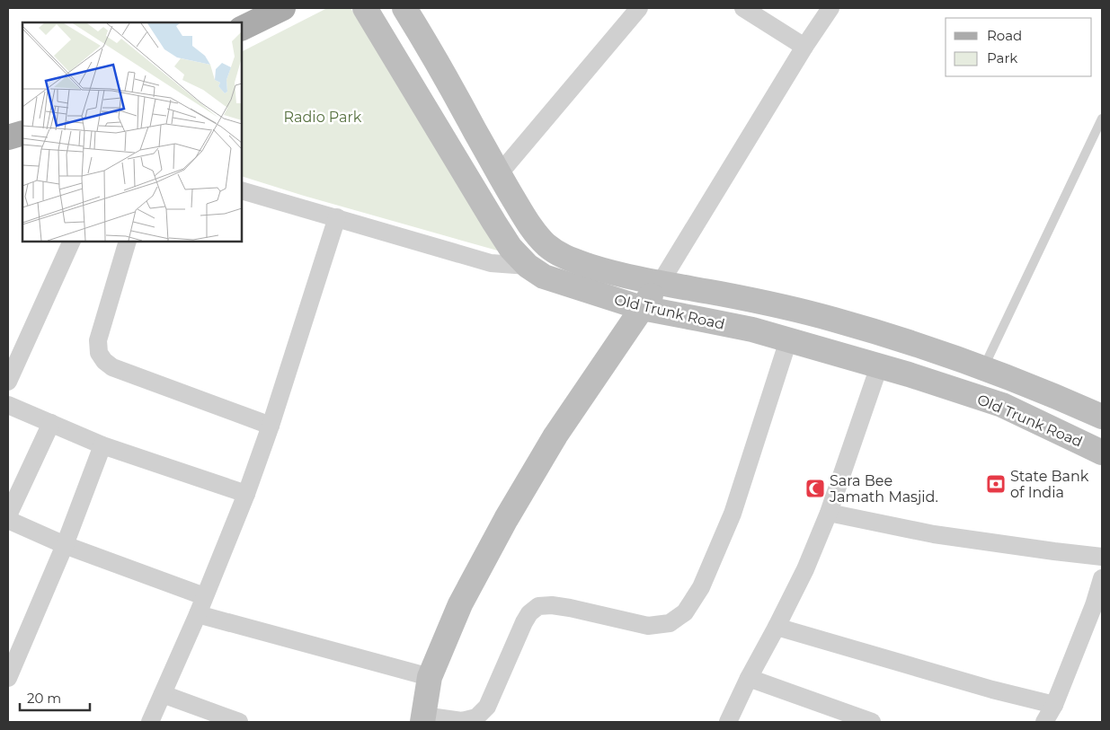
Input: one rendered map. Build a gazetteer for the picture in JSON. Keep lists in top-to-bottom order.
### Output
{
  "streets": {
    "street": ["Old Trunk Road"]
  },
  "parks": ["Radio Park"],
  "places": {
    "bank": ["State Bank of India"],
    "mosque": ["Sara Bee Jamath Masjid."]
  },
  "legend": ["Road", "Park"],
  "scale_bar": "20 m"
}
